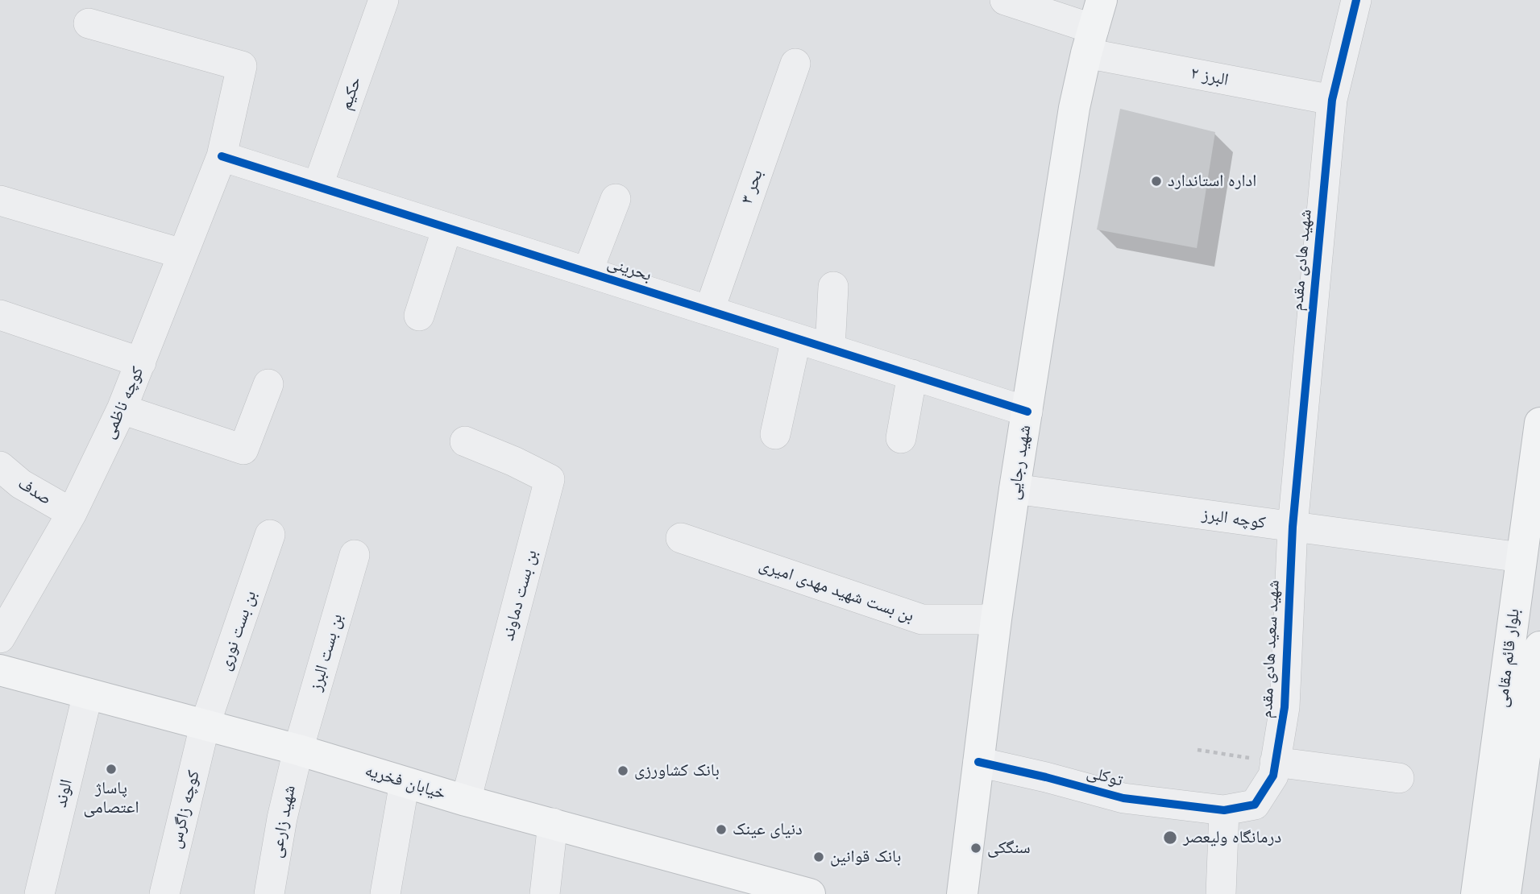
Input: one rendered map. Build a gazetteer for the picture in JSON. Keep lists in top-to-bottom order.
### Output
{
  "streets": {
    "main road": ["شهید رجایی", "بلوار قائم مقامی", "خیابان فخریه"],
    "street": [
      "البرز ۲",
      "حکیم",
      "بحر ۳",
      "شهید هادی مقدم",
      "بحرینی",
      "کوچه ناظمی",
      "صدف",
      "کوچه البرز",
      "بن بست شهید مهدی امیری",
      "بن بست دماوند",
      "بن بست نوری",
      "شهید سعید هادی مقدم",
      "بن بست البرز",
      "توکلی",
      "الوند",
      "کوچه زاگرس",
      "شهید زارعی"
    ]
  },
  "crossings": [
    ["البرز ۲", "شهید هادی مقدم"],
    ["البرز ۲", "شهید رجایی"],
    ["حکیم", "بحرینی"],
    ["بحر ۳", "بحرینی"],
    ["شهید هادی مقدم", "کوچه البرز"],
    ["شهید هادی مقدم", "شهید سعید هادی مقدم"],
    ["بحرینی", "کوچه ناظمی"],
    ["بحرینی", "شهید رجایی"],
    ["کوچه ناظمی", "صدف"],
    ["شهید رجایی", "کوچه البرز"],
    ["شهید رجایی", "بن بست شهید مهدی امیری"],
    ["شهید رجایی", "توکلی"],
    ["کوچه البرز", "شهید سعید هادی مقدم"],
    ["کوچه البرز", "بلوار قائم مقامی"],
    ["بن بست دماوند", "خیابان فخریه"],
    ["بن بست نوری", "خیابان فخریه"],
    ["بن بست نوری", "کوچه زاگرس"],
    ["شهید سعید هادی مقدم", "توکلی"],
    ["بن بست البرز", "خیابان فخریه"],
    ["بن بست البرز", "شهید زارعی"],
    ["خیابان فخریه", "الوند"],
    ["خیابان فخریه", "کوچه زاگرس"],
    ["خیابان فخریه", "شهید زارعی"]
  ],
  "places": [
    "اداره استاندارد",
    "پاساژ اعتصامی",
    "بانک کشاورزی",
    "دنیای عینک",
    "درمانگاه ولیعصر",
    "سنگکی",
    "بانک قوانین"
  ]
}
